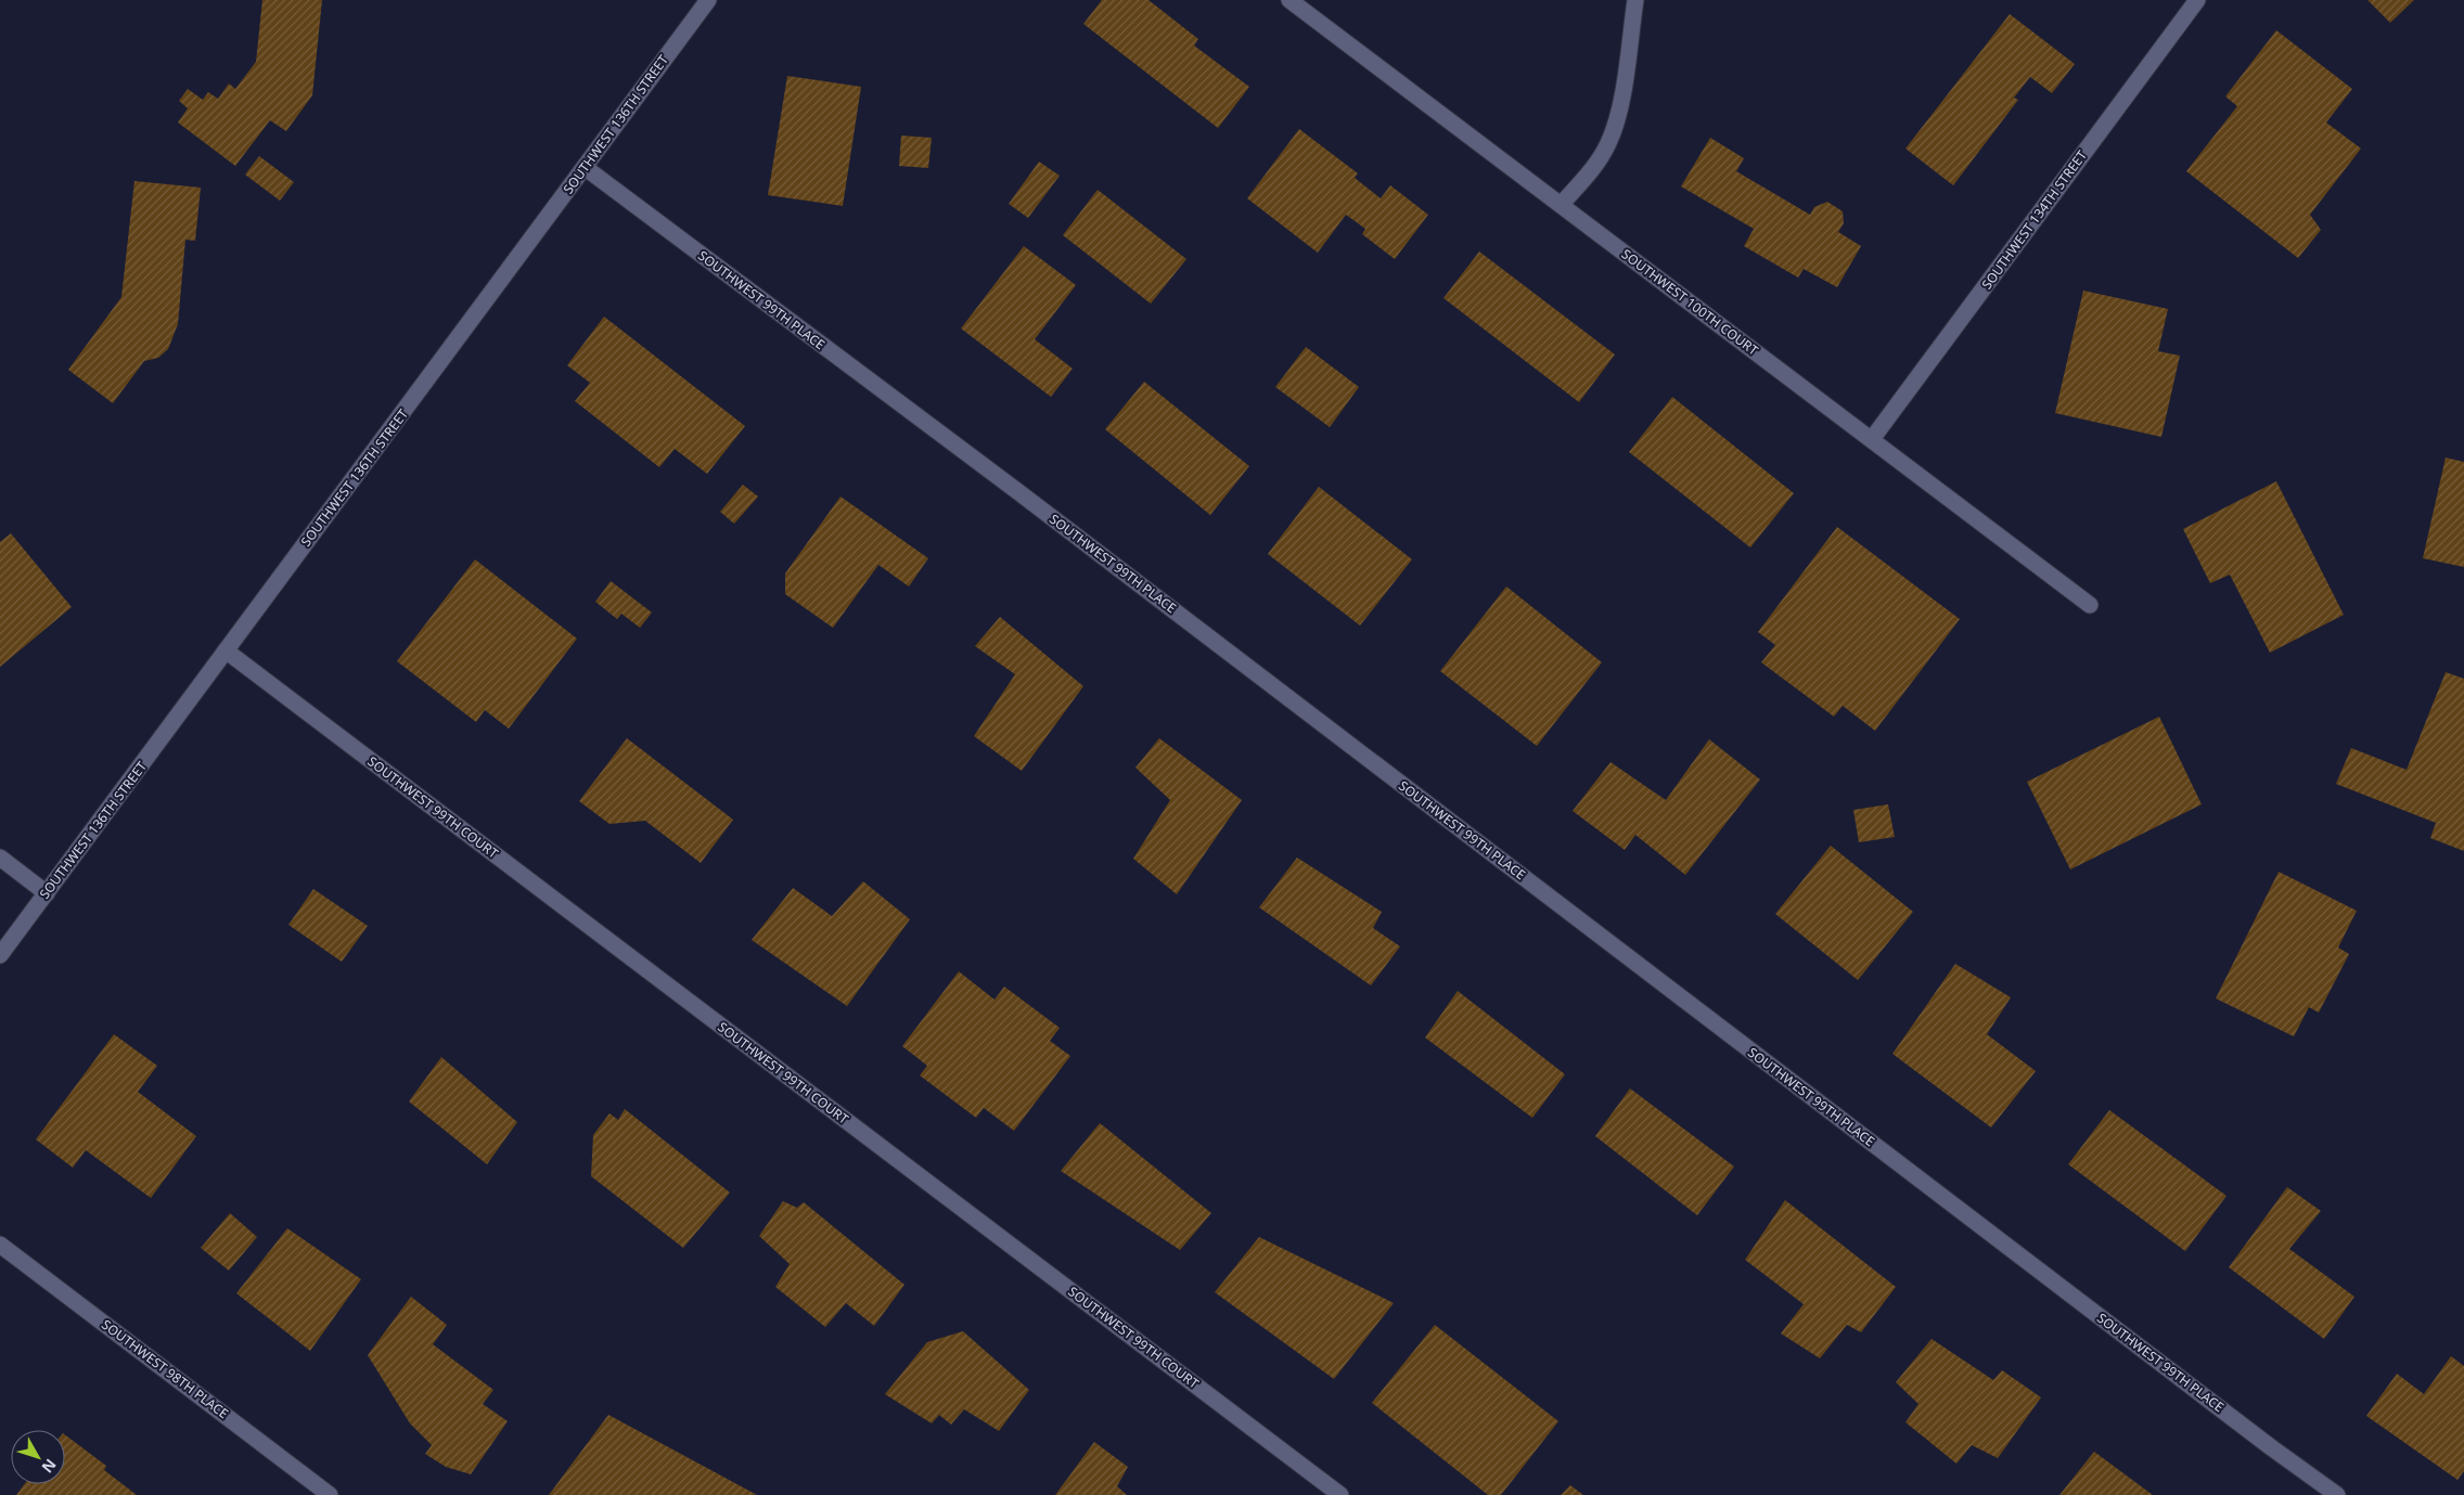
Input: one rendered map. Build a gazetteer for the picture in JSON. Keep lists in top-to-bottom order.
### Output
{
  "streets": {
    "street": [
      "SOUTHWEST 136TH STREET",
      "SOUTHWEST 134TH STREET",
      "SOUTHWEST 99TH PLACE",
      "SOUTHWEST 100TH COURT",
      "SOUTHWEST 99TH COURT",
      "SOUTHWEST 98TH PLACE"
    ]
  },
  "crossings": [
    ["SOUTHWEST 136TH STREET", "SOUTHWEST 99TH PLACE"],
    ["SOUTHWEST 136TH STREET", "SOUTHWEST 99TH COURT"],
    ["SOUTHWEST 134TH STREET", "SOUTHWEST 100TH COURT"]
  ],
  "north": "bottom right"
}
